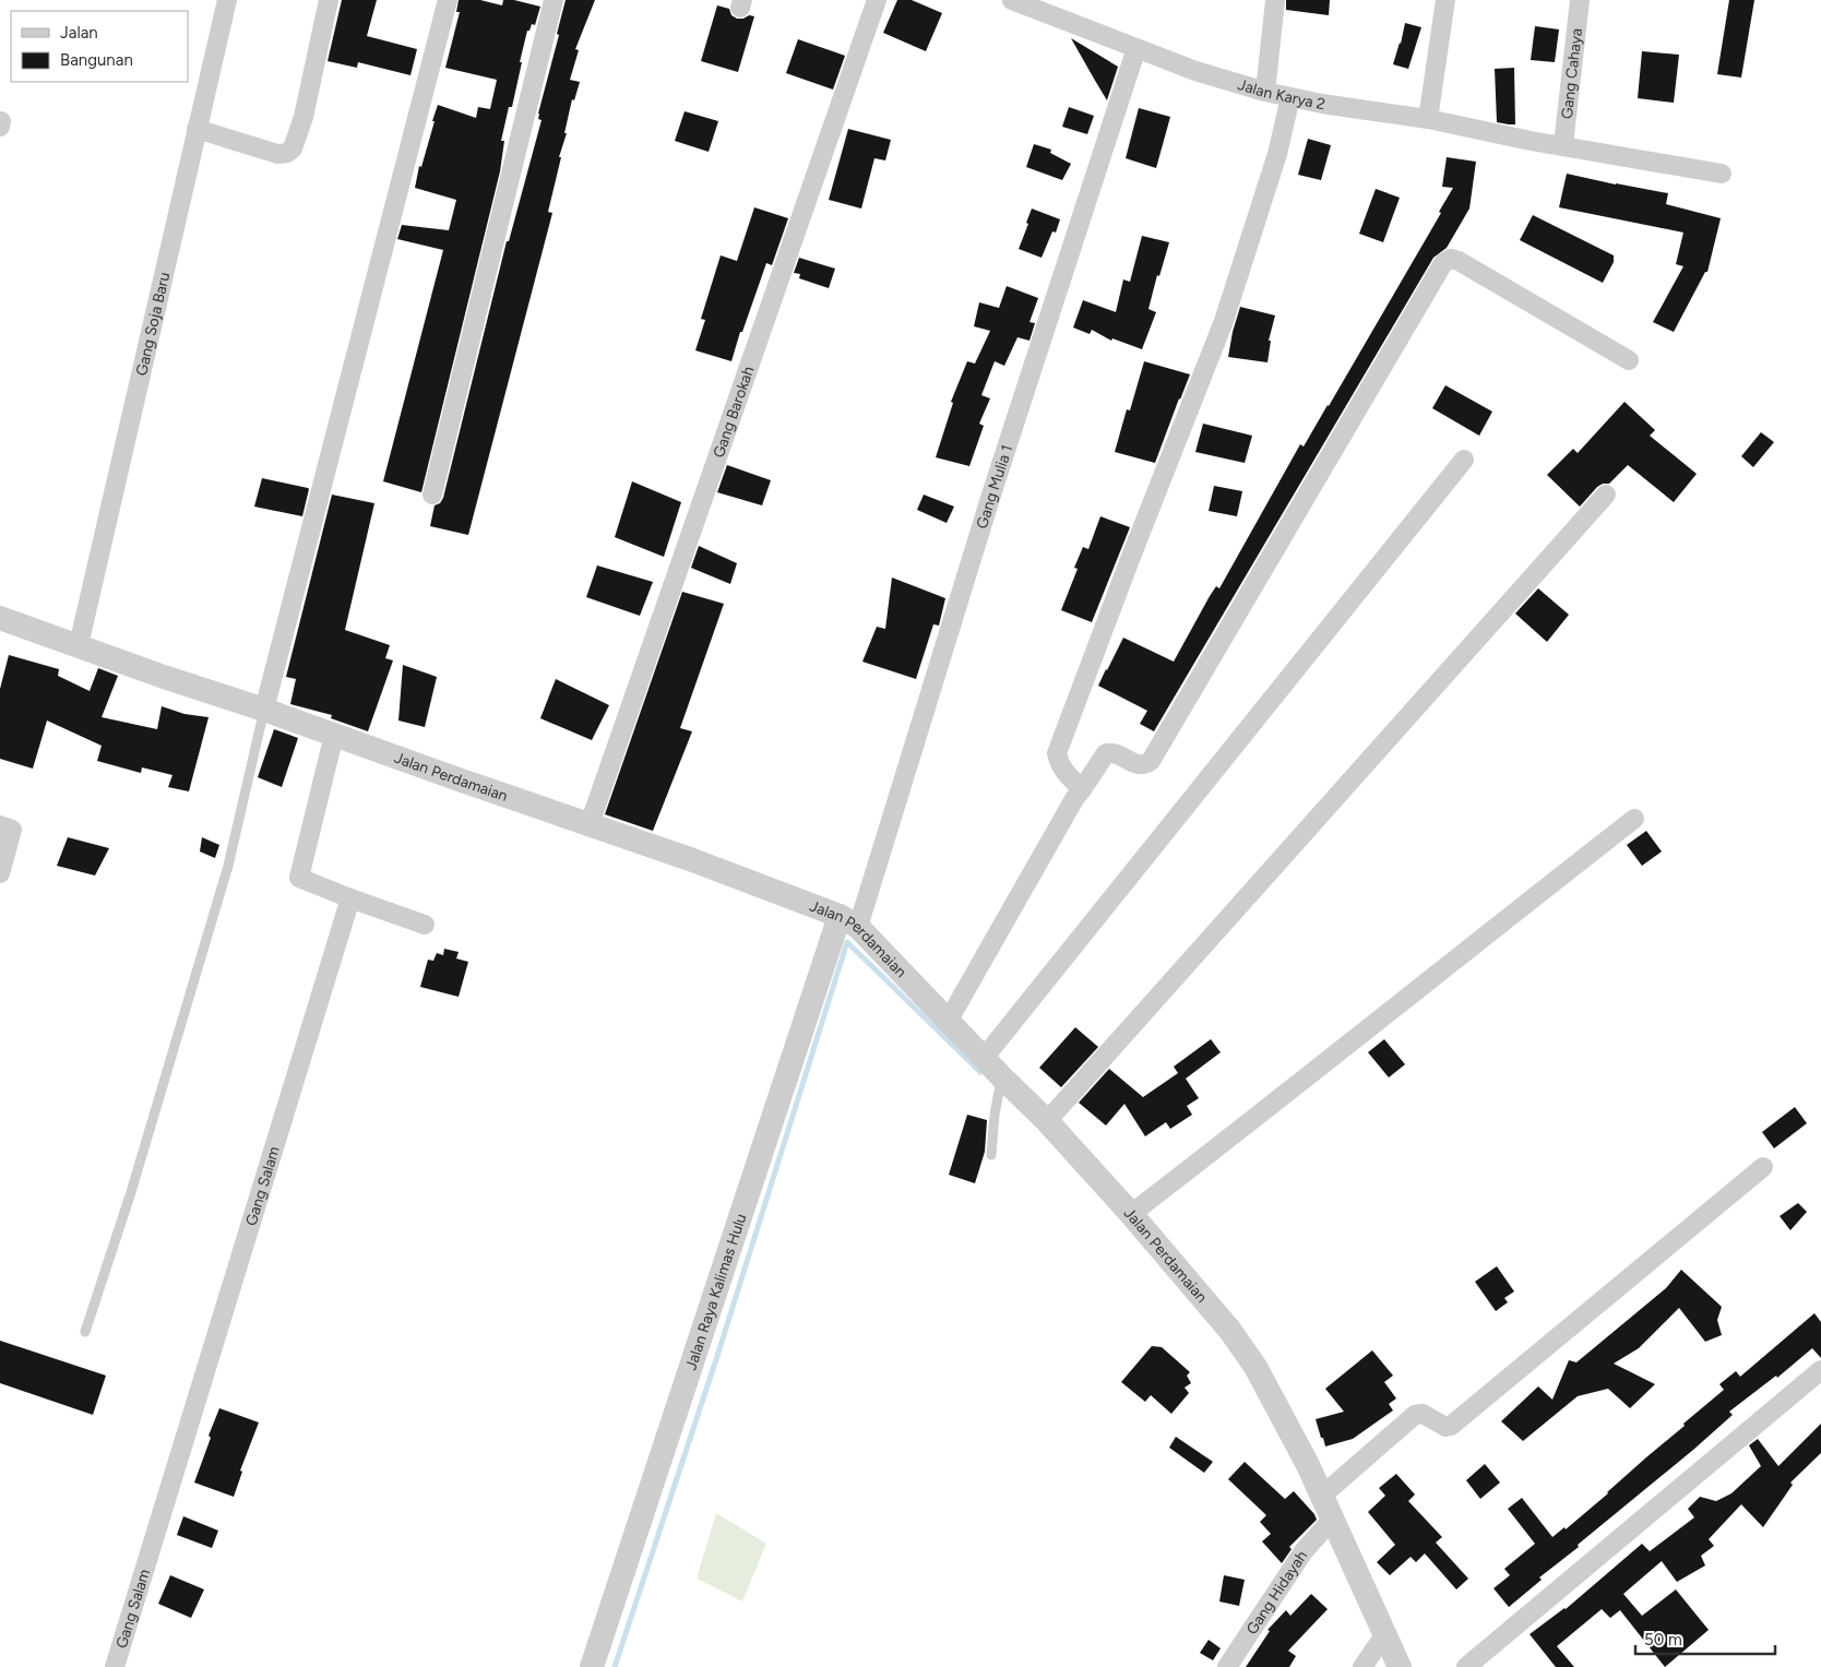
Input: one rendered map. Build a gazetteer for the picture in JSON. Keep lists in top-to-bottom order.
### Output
{
  "streets": {
    "street": [
      "Gang Cahaya",
      "Jalan Karya 2",
      "Gang Soja Baru",
      "Gang Barokah",
      "Gang Mulia 1",
      "Jalan Perdamaian",
      "Gang Salam",
      "Jalan Raya Kalimas Hulu",
      "Gang Hidayah"
    ]
  },
  "crossings": [
    ["Gang Cahaya", "Jalan Karya 2"],
    ["Jalan Karya 2", "Gang Mulia 1"],
    ["Gang Soja Baru", "Jalan Perdamaian"],
    ["Gang Barokah", "Jalan Perdamaian"],
    ["Gang Mulia 1", "Jalan Perdamaian"],
    ["Gang Mulia 1", "Jalan Raya Kalimas Hulu"],
    ["Jalan Perdamaian", "Jalan Raya Kalimas Hulu"],
    ["Jalan Perdamaian", "Gang Hidayah"]
  ],
  "legend": ["Jalan", "Bangunan"],
  "scale_bar": "50 m"
}
